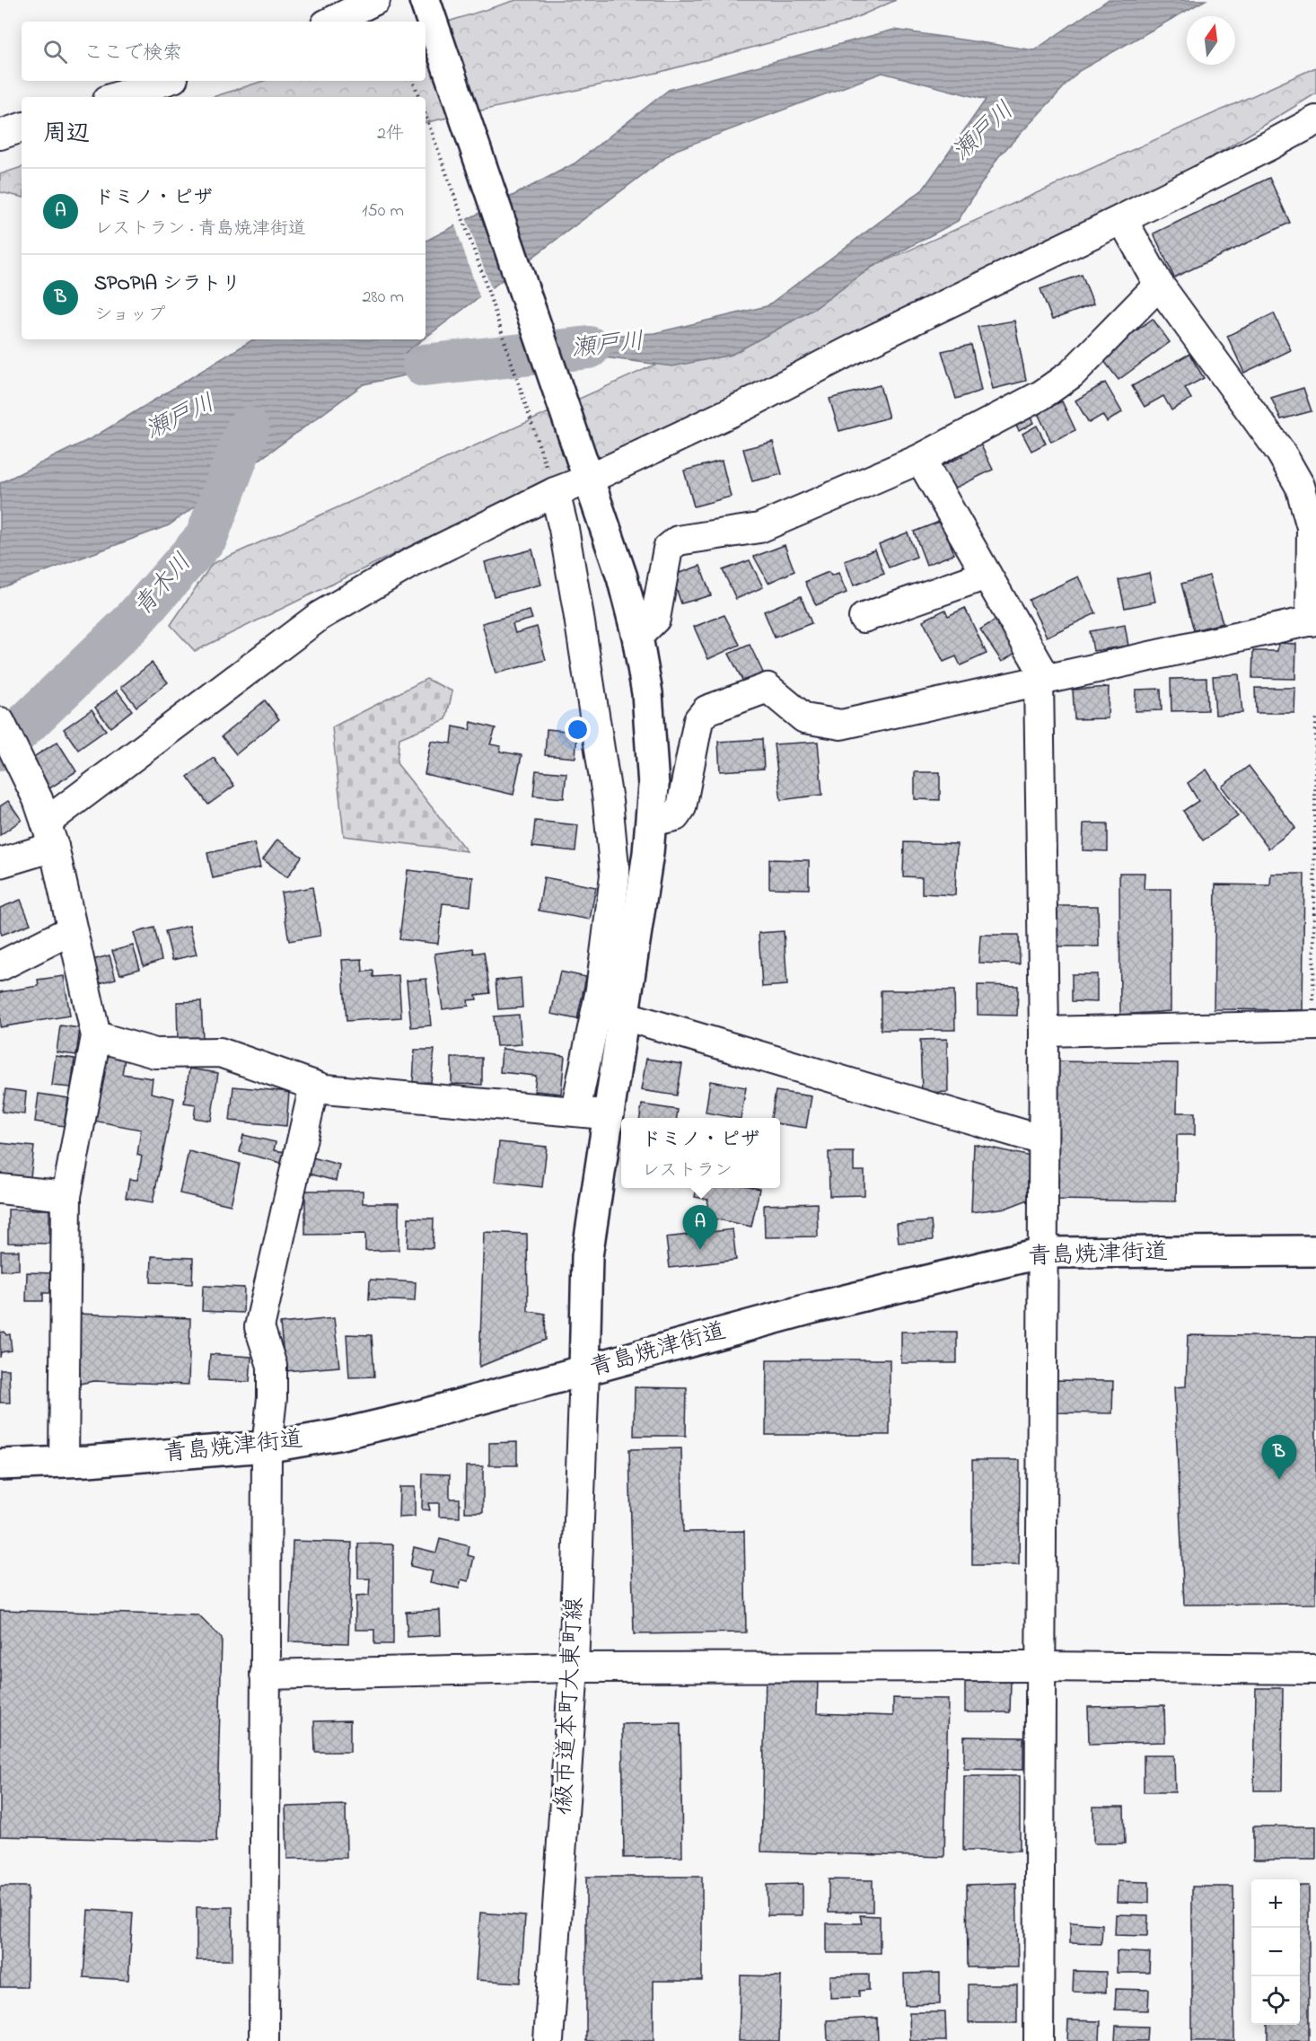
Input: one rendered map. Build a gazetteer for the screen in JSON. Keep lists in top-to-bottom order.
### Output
{
  "streets": {
    "main road": ["青島焼津街道"],
    "street": ["1級市道本町大東町線"]
  },
  "crossings": [
    ["青島焼津街道", "1級市道本町大東町線"]
  ],
  "water": ["瀬戸川", "青木川"],
  "north": "top",
  "page": {
    "search": "ここで検索",
    "heading": ["周辺", "2件"],
    "list": [
      {
        "mark": "A",
        "name": "ドミノ・ピザ",
        "note": "レストラン · 青島焼津街道",
        "value": "150 m"
      },
      {
        "mark": "B",
        "name": "SPOPIA シラトリ",
        "note": "ショップ",
        "value": "280 m"
      }
    ],
    "popup": ["ドミノ・ピザ", "レストラン"],
    "pins": ["A", "B"],
    "map_buttons": ["+", "−"]
  }
}
